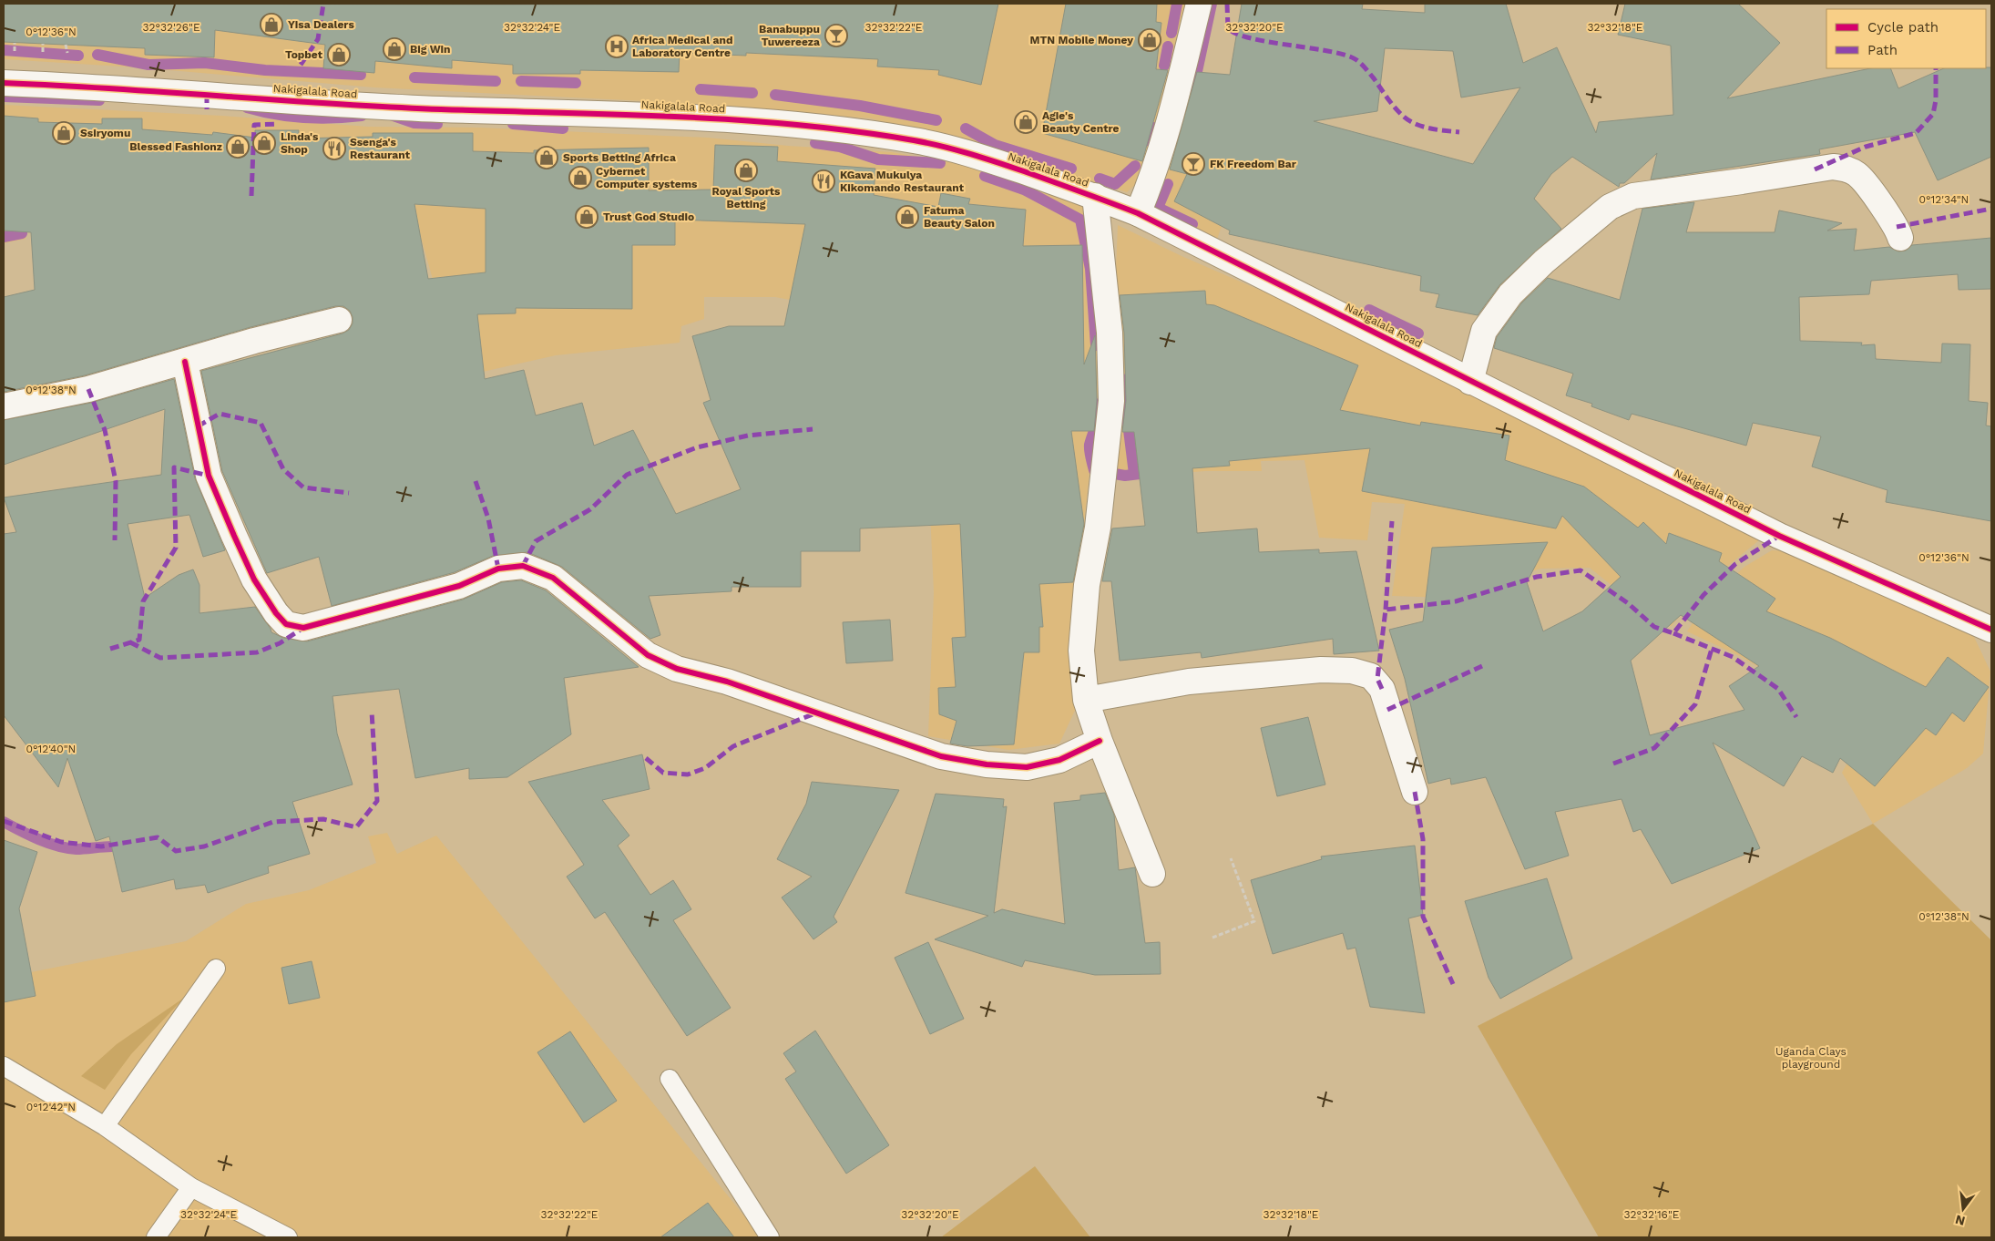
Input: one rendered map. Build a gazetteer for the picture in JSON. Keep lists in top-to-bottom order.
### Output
{
  "streets": {
    "street": ["Nakigalala Road"]
  },
  "parks": ["Uganda Clays playground"],
  "places": {
    "shop": [
      "Yisa Dealers",
      "MTN Mobile Money",
      "Big Win",
      "Topbet",
      "Agie's Beauty Centre",
      "Ssiryomu",
      "Linda's Shop",
      "Blessed Fashionz",
      "Sports Betting Africa",
      "Royal Sports Betting",
      "Cybernet Computer systems",
      "Trust God Studio",
      "Fatuma Beauty Salon"
    ],
    "bar": ["Banabuppu Tuwereeza", "FK Freedom Bar"],
    "hospital": ["Africa Medical and Laboratory Centre"],
    "restaurant": ["Ssenga's Restaurant", "KGava Mukulya Kikomando Restaurant"]
  },
  "legend": ["Cycle path", "Path"],
  "north": "bottom",
  "coordinates": [
    "32°32'26\"E",
    "32°32'24\"E",
    "32°32'22\"E",
    "32°32'20\"E",
    "32°32'18\"E",
    "0°12'36\"N",
    "0°12'34\"N",
    "0°12'38\"N",
    "0°12'40\"N",
    "0°12'42\"N",
    "32°32'16\"E"
  ]
}
